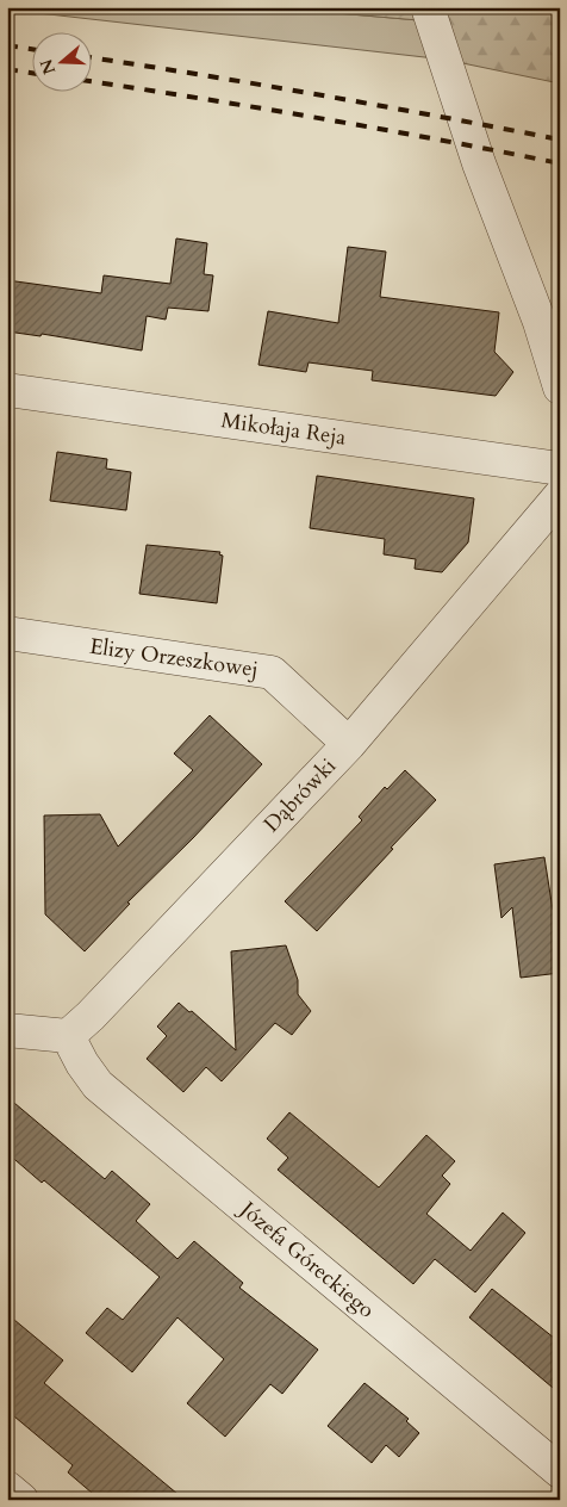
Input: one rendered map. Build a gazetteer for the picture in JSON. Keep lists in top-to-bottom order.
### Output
{
  "streets": {
    "street": [
      "Mikołaja Reja",
      "Elizy Orzeszkowej",
      "Dąbrówki",
      "Józefa Góreckiego"
    ]
  },
  "crossings": [
    ["Elizy Orzeszkowej", "Dąbrówki"],
    ["Dąbrówki", "Józefa Góreckiego"]
  ],
  "north": "left"
}
